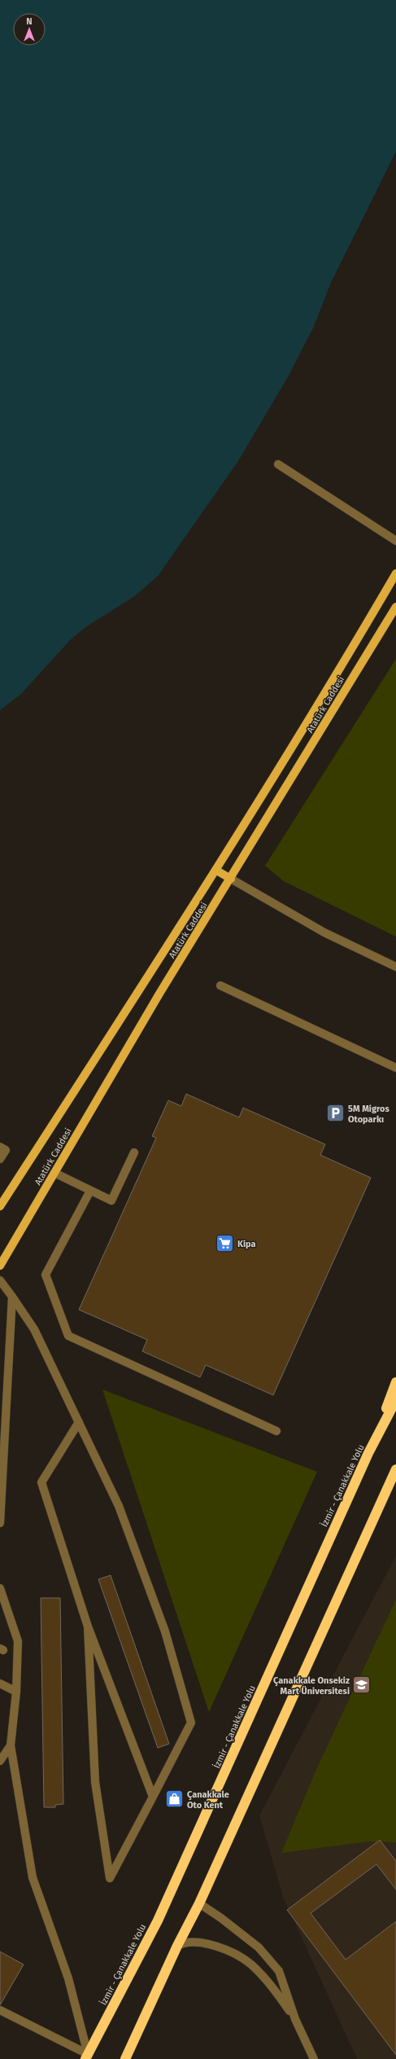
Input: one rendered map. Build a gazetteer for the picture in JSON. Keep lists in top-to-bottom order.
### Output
{
  "streets": {
    "highway": ["İzmir - Çanakkale Yolu"],
    "main road": ["Atatürk Caddesi"]
  },
  "places": {
    "parking": ["5M Migros Otoparkı"],
    "supermarket": ["Kipa"],
    "school or university": ["Çanakkale Onsekiz Mart Üniversitesi"],
    "shop": ["Çanakkale Oto Kent"]
  },
  "north": "top"
}
